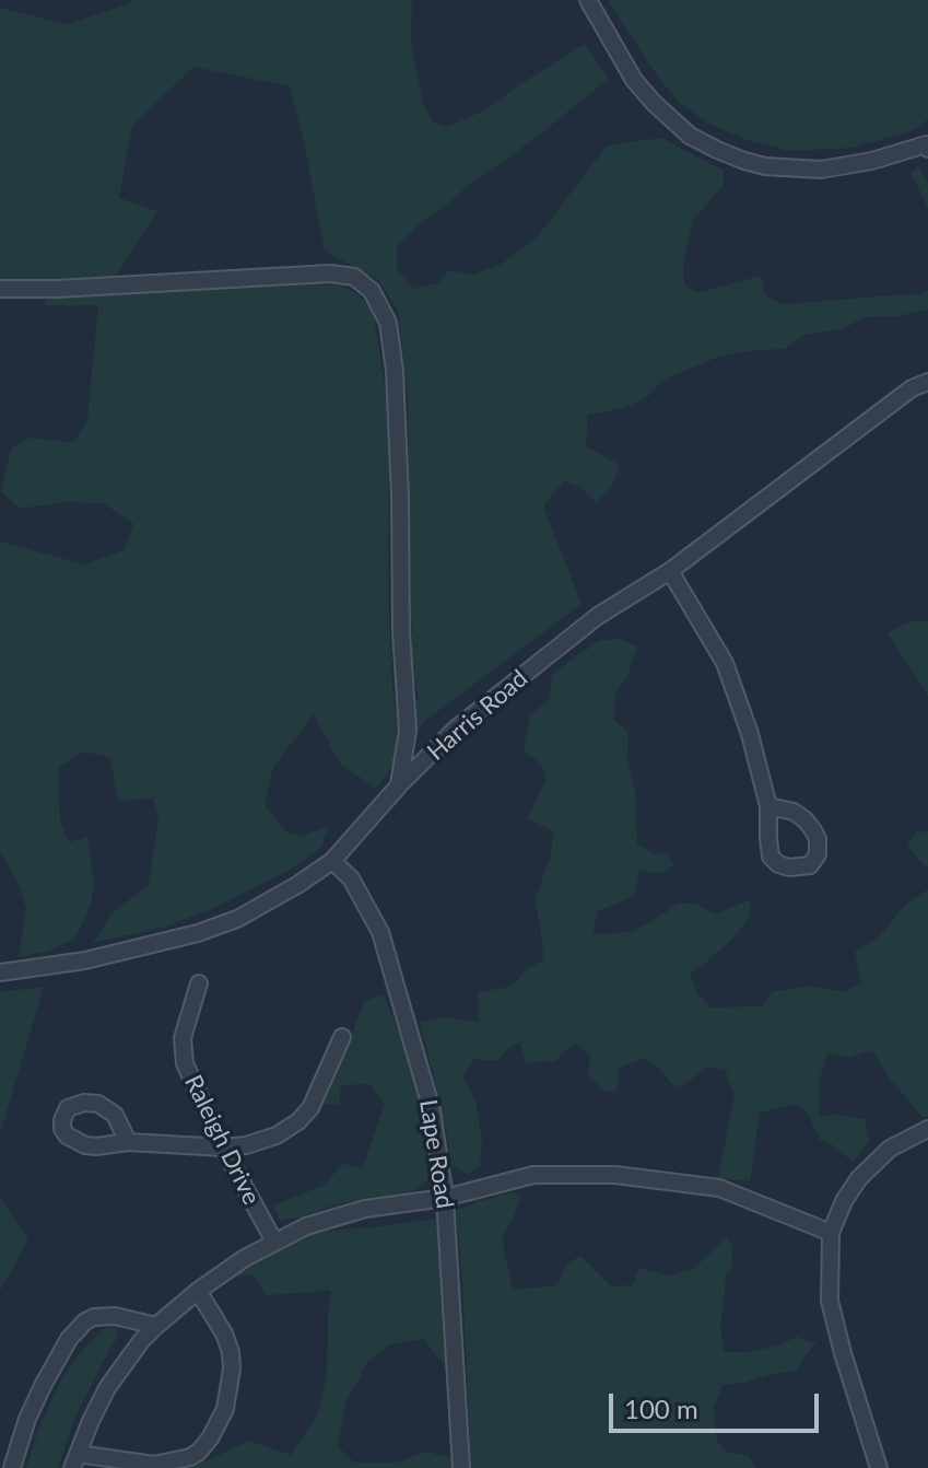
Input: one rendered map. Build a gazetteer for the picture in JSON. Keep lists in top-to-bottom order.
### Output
{
  "streets": {
    "street": ["Harris Road", "Raleigh Drive", "Lape Road"]
  },
  "crossings": [
    ["Harris Road", "Lape Road"]
  ],
  "scale_bar": "100 m"
}
